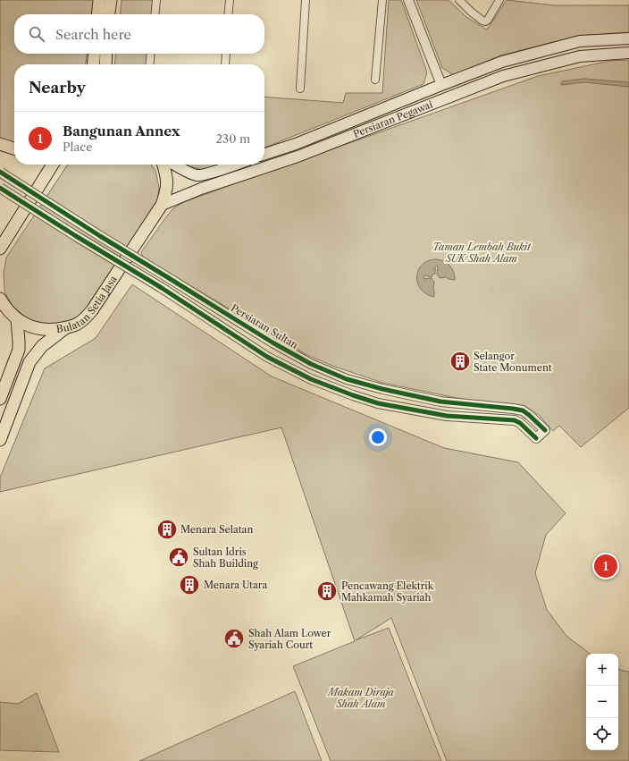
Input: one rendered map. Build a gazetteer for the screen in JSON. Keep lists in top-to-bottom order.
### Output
{
  "streets": {
    "main road": ["Persiaran Pegawai", "Bulatan Setia Jasa"],
    "street": ["Persiaran Sultan"]
  },
  "crossings": [
    ["Persiaran Pegawai", "Bulatan Setia Jasa"]
  ],
  "parks": ["Taman Lembah Bukit SUK Shah Alam", "Makam Diraja Shah Alam"],
  "places": {
    "building": [
      "Selangor State Monument",
      "Menara Selatan",
      "Menara Utara",
      "Pencawang Elektrik Mahkamah Syariah"
    ],
    "public building": ["Sultan Idris Shah Building", "Shah Alam Lower Syariah Court"]
  },
  "page": {
    "search": "Search here",
    "heading": "Nearby",
    "list": [
      {
        "mark": "1",
        "name": "Bangunan Annex",
        "note": "Place",
        "value": "230 m"
      }
    ],
    "pins": "1",
    "map_buttons": ["+", "−"]
  }
}
